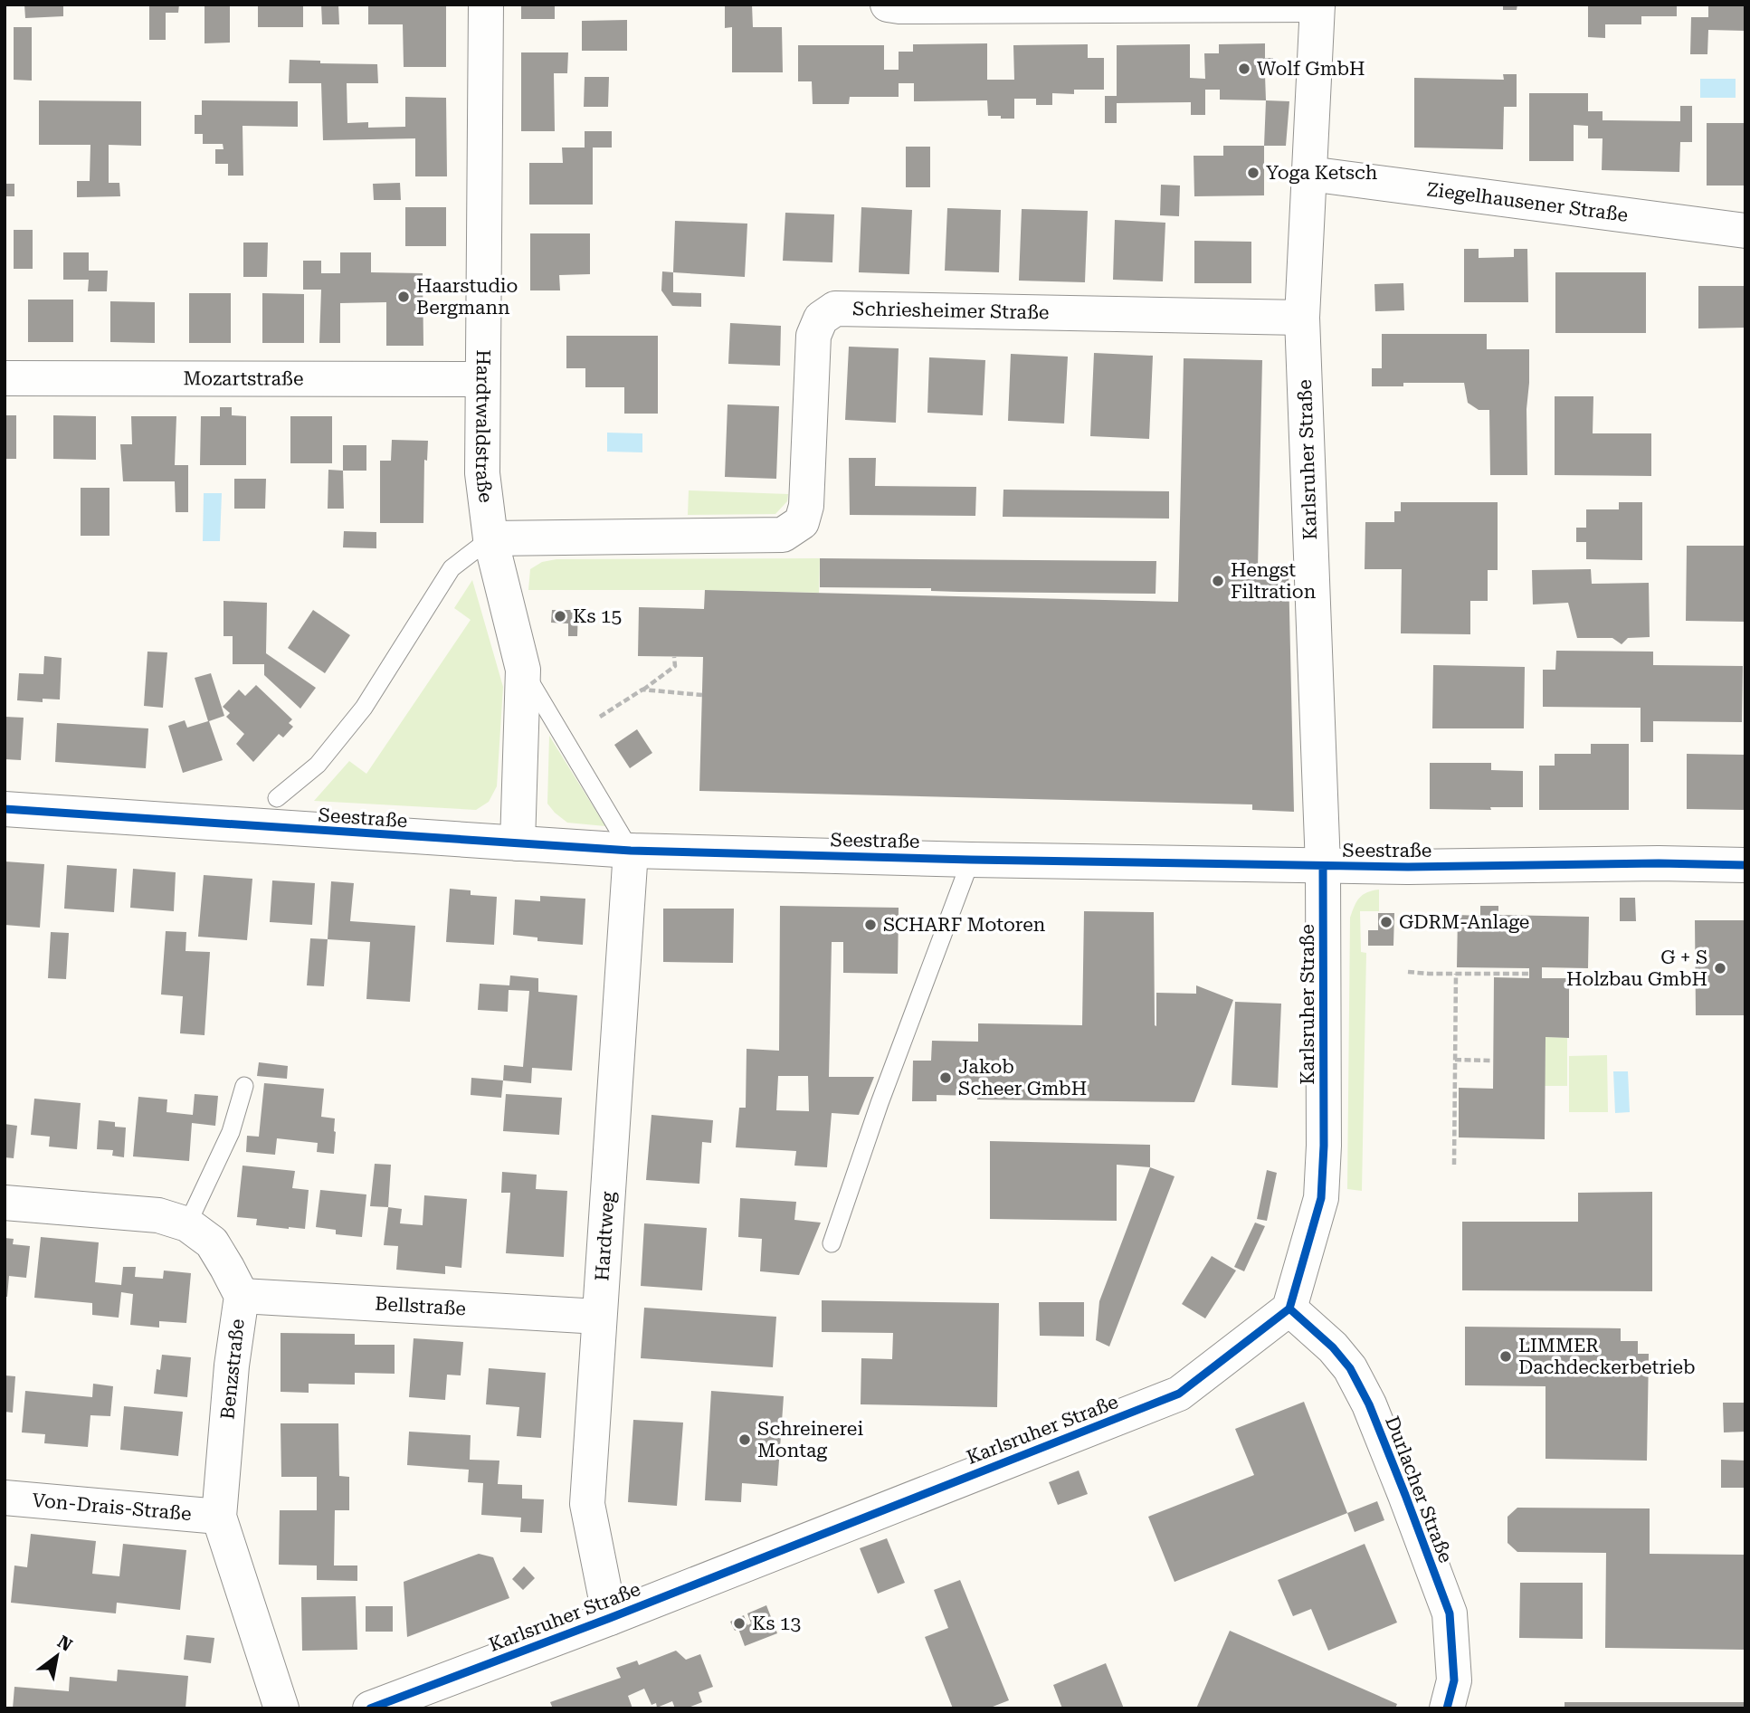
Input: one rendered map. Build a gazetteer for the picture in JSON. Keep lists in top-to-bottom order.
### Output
{
  "streets": {
    "street": [
      "Ziegelhausener Straße",
      "Schriesheimer Straße",
      "Mozartstraße",
      "Hardtwaldstraße",
      "Karlsruher Straße",
      "Seestraße",
      "Hardtweg",
      "Bellstraße",
      "Benzstraße",
      "Durlacher Straße",
      "Von-Drais-Straße"
    ]
  },
  "crossings": [
    ["Ziegelhausener Straße", "Karlsruher Straße"],
    ["Schriesheimer Straße", "Hardtwaldstraße"],
    ["Schriesheimer Straße", "Karlsruher Straße"],
    ["Mozartstraße", "Hardtwaldstraße"],
    ["Hardtwaldstraße", "Seestraße"],
    ["Karlsruher Straße", "Seestraße"],
    ["Karlsruher Straße", "Hardtweg"],
    ["Karlsruher Straße", "Durlacher Straße"],
    ["Seestraße", "Hardtweg"],
    ["Hardtweg", "Bellstraße"],
    ["Bellstraße", "Benzstraße"],
    ["Benzstraße", "Von-Drais-Straße"]
  ],
  "places": [
    "Wolf GmbH",
    "Yoga Ketsch",
    "Haarstudio Bergmann",
    "Hengst Filtration",
    "Ks 15",
    "GDRM-Anlage",
    "SCHARF Motoren",
    "G + S Holzbau GmbH",
    "Jakob Scheer GmbH",
    "LIMMER Dachdeckerbetrieb",
    "Schreinerei Montag",
    "Ks 13"
  ],
  "north": "top right"
}
